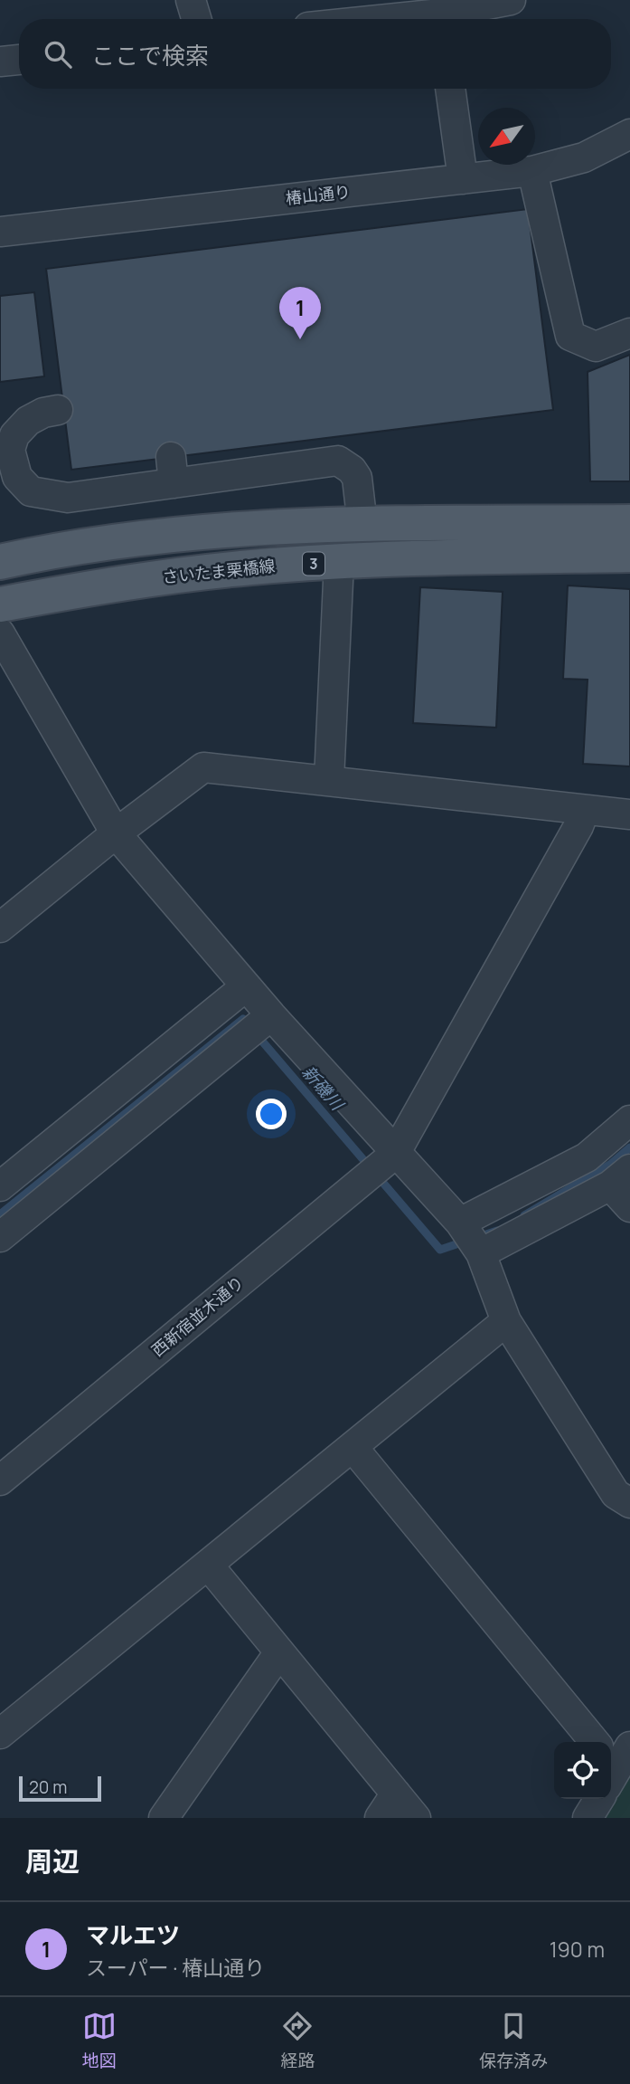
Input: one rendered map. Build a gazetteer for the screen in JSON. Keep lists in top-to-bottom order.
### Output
{
  "streets": {
    "main road": ["3", "さいたま栗橋線"],
    "street": ["椿山通り", "西新宿並木通り"]
  },
  "water": ["新磯川"],
  "scale_bar": "20 m",
  "north": "bottom left",
  "page": {
    "search": "ここで検索",
    "pins": "1",
    "scale": "20 m",
    "heading": "周辺",
    "list": [
      {
        "mark": "1",
        "name": "マルエツ",
        "note": "スーパー · 椿山通り",
        "value": "190 m"
      }
    ],
    "nav": ["地図", "経路", "保存済み"]
  }
}
